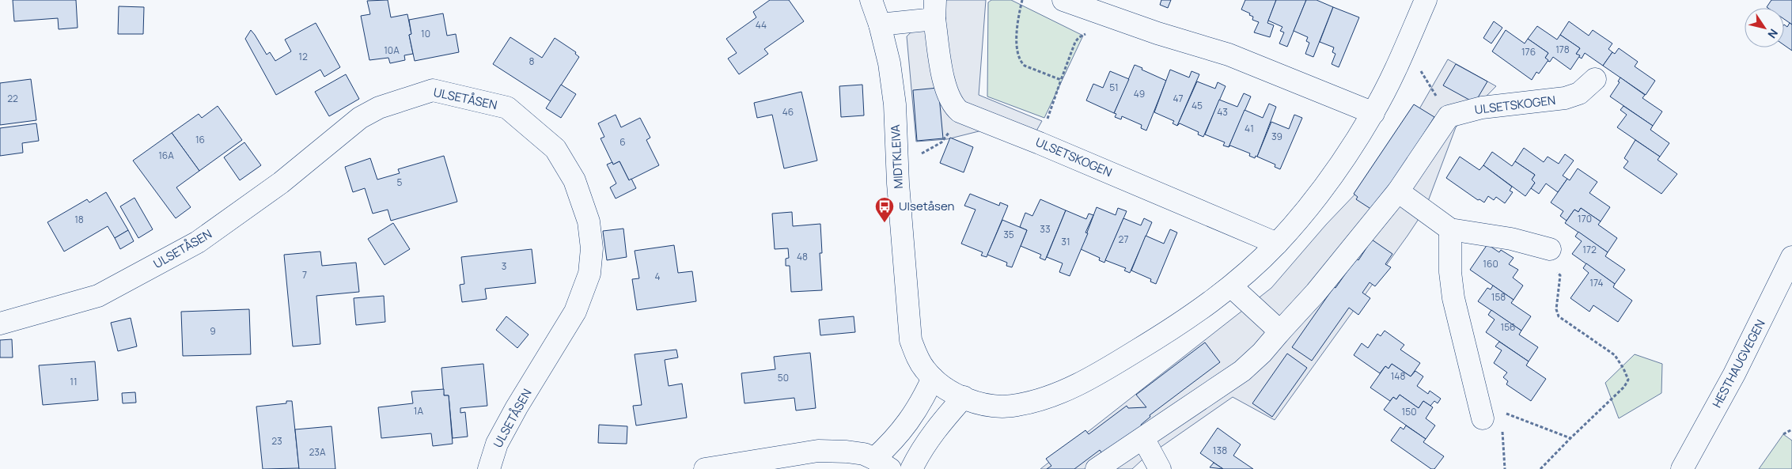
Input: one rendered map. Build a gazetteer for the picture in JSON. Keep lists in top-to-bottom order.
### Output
{
  "streets": {
    "street": [
      "ULSETÅSEN",
      "ULSETSKOGEN",
      "MIDTKLEIVA",
      "HESTHAUGVEGEN"
    ]
  },
  "places": {
    "bus stop": ["Ulsetåsen"]
  },
  "house_numbers": [
    "44",
    "10",
    "178",
    "10A",
    "176",
    "12",
    "8",
    "51",
    "49",
    "22",
    "47",
    "45",
    "46",
    "43",
    "41",
    "39",
    "16",
    "6",
    "16A",
    "5",
    "170",
    "18",
    "33",
    "35",
    "27",
    "31",
    "172",
    "48",
    "160",
    "3",
    "7",
    "4",
    "174",
    "158",
    "156",
    "9",
    "148",
    "50",
    "11",
    "1A",
    "150",
    "23",
    "138",
    "23A"
  ],
  "north": "bottom right"
}
